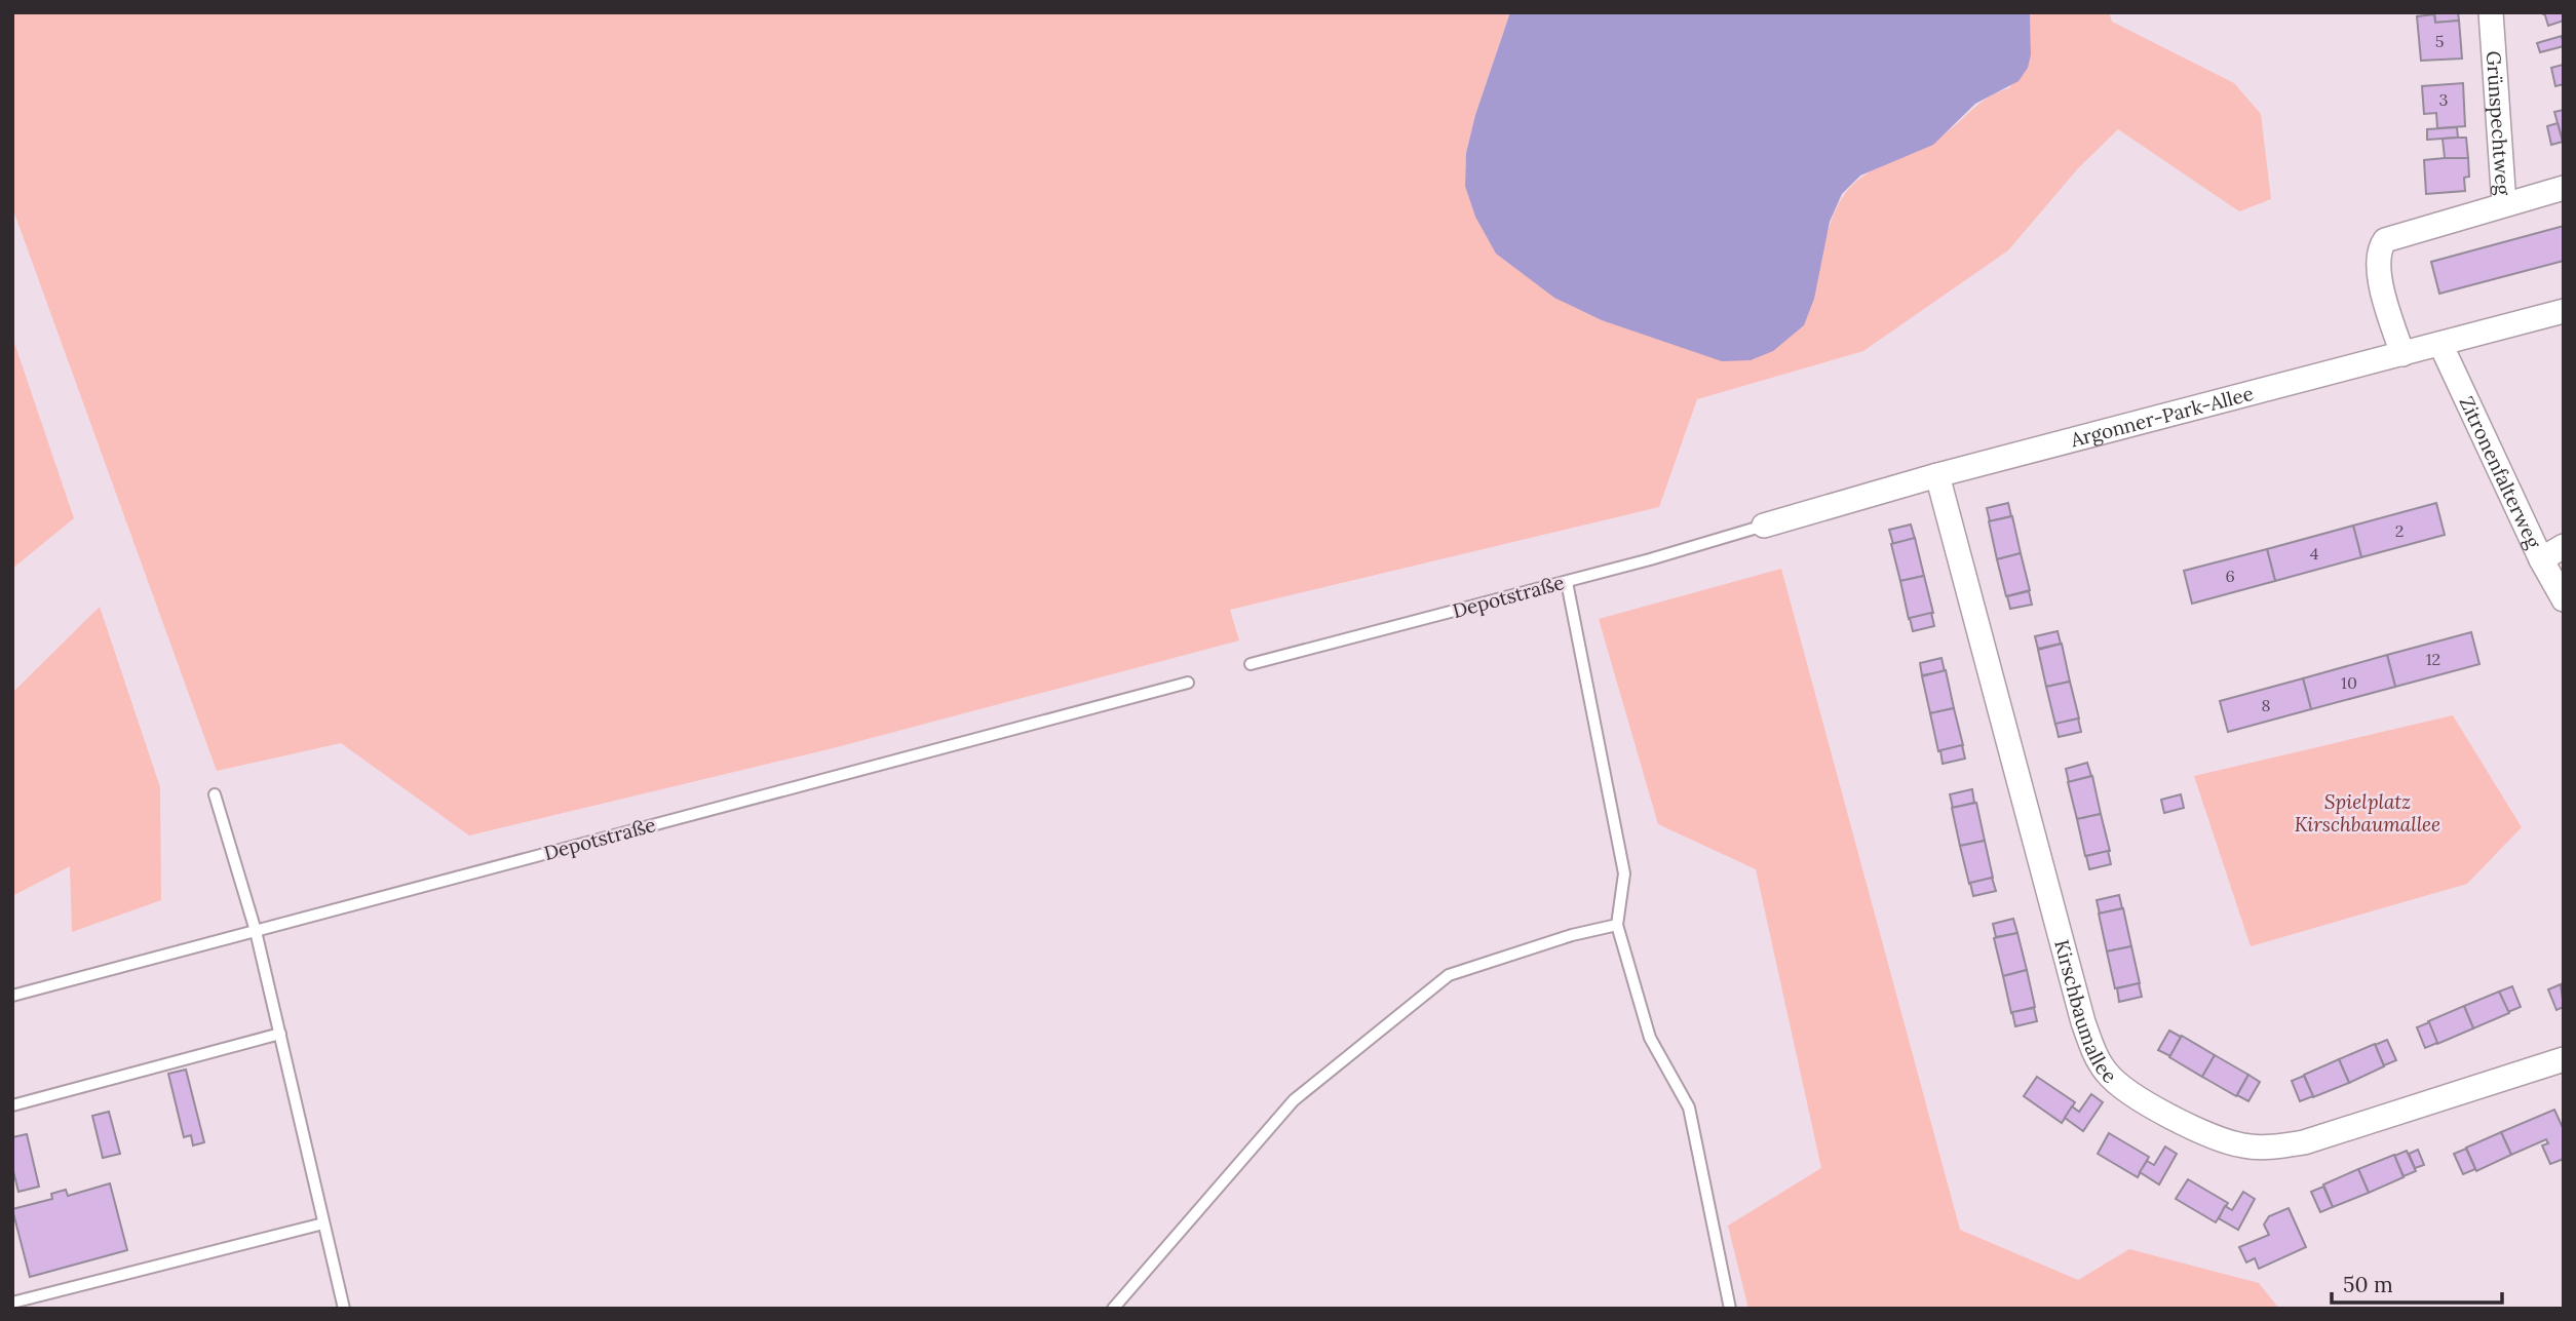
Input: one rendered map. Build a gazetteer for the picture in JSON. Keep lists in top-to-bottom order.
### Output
{
  "streets": {
    "street": [
      "Grünspechtweg",
      "Argonner-Park-Allee",
      "Zitronenfalterweg",
      "Kirschbaumallee"
    ],
    "lane": ["Depotstraße"]
  },
  "crossings": [
    ["Grünspechtweg", "Argonner-Park-Allee"],
    ["Argonner-Park-Allee", "Zitronenfalterweg"],
    ["Argonner-Park-Allee", "Depotstraße"],
    ["Argonner-Park-Allee", "Kirschbaumallee"]
  ],
  "parks": ["Spielplatz Kirschbaumallee"],
  "house_numbers": [
    "5",
    "3",
    "2",
    "4",
    "6",
    "12",
    "10",
    "8"
  ],
  "scale_bar": "50 m"
}
